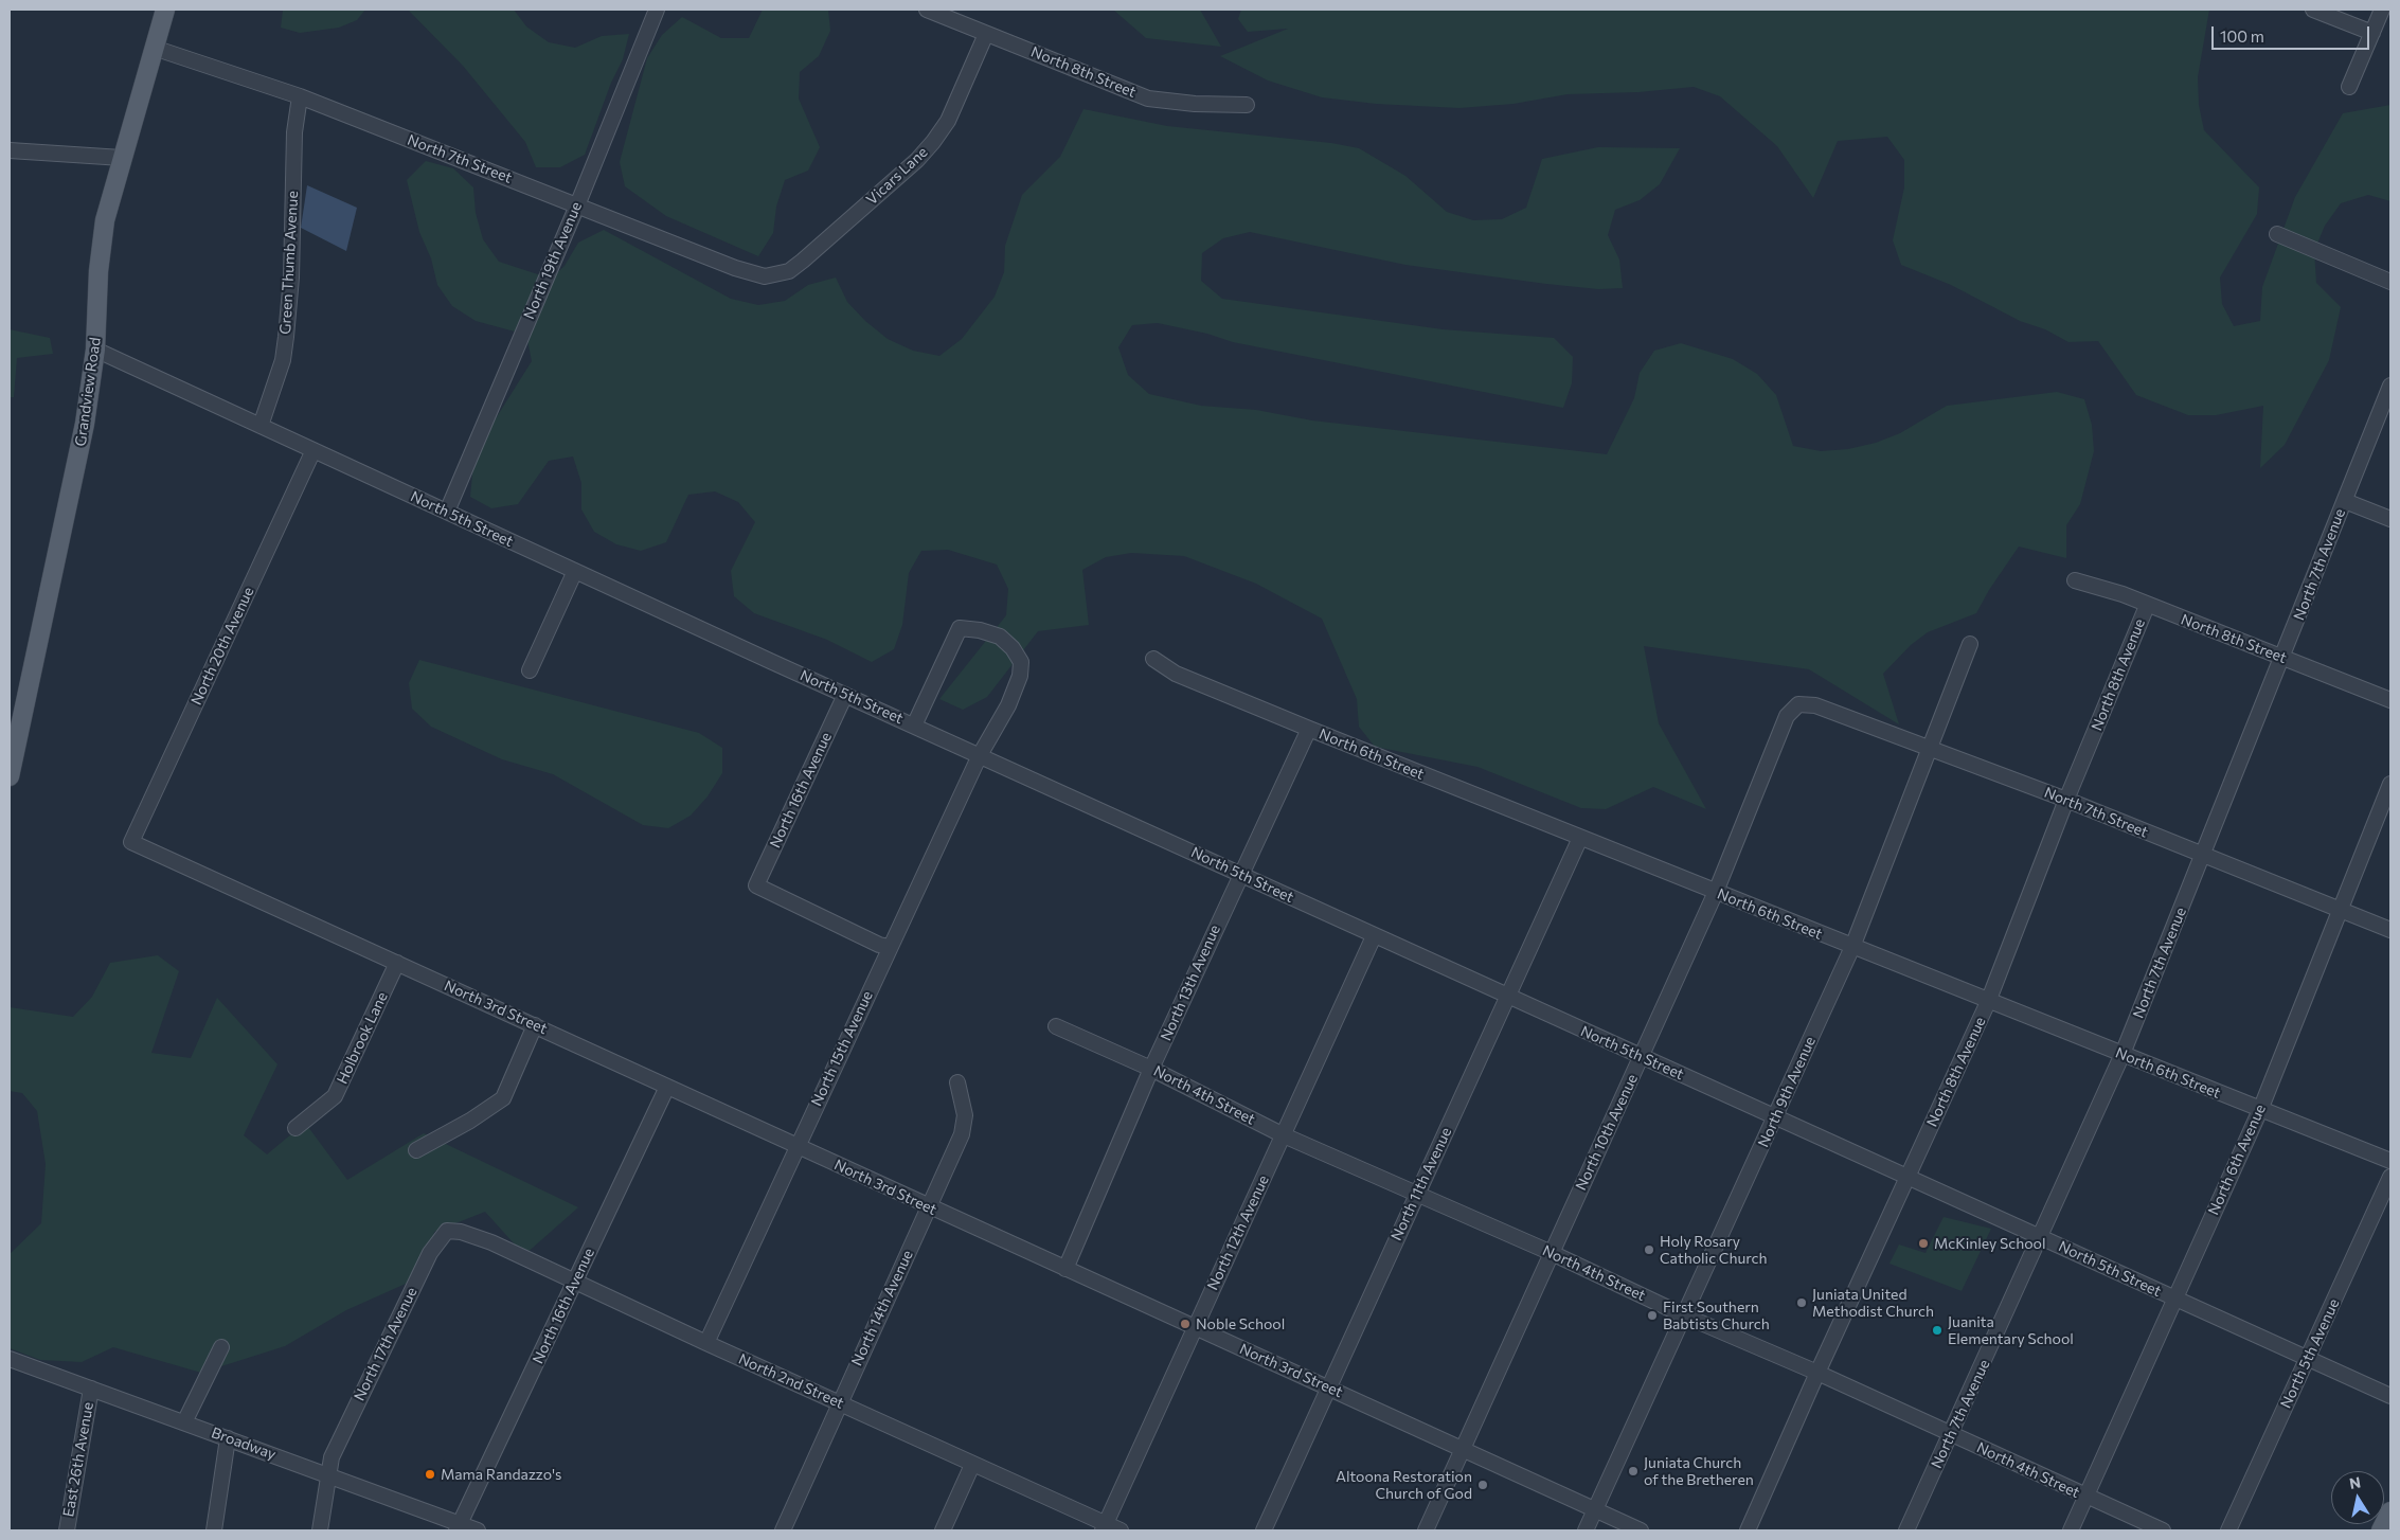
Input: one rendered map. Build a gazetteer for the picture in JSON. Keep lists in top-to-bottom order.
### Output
{
  "streets": {
    "main road": ["Grandview Road"],
    "street": [
      "North 8th Street",
      "North 7th Street",
      "Vicars Lane",
      "North 19th Avenue",
      "Green Thumb Avenue",
      "North 5th Street",
      "North 7th Avenue",
      "North 20th Avenue",
      "North 8th Avenue",
      "North 6th Street",
      "North 16th Avenue",
      "North 13th Avenue",
      "North 3rd Street",
      "Holbrook Lane",
      "North 15th Avenue",
      "North 9th Avenue",
      "North 4th Street",
      "North 10th Avenue",
      "North 6th Avenue",
      "North 11th Avenue",
      "North 12th Avenue",
      "North 14th Avenue",
      "North 17th Avenue",
      "North 5th Avenue",
      "North 2nd Street",
      "Broadway",
      "East 26th Avenue"
    ]
  },
  "crossings": [
    ["North 8th Street", "Vicars Lane"],
    ["North 8th Street", "North 7th Avenue"],
    ["North 8th Street", "North 8th Avenue"],
    ["North 7th Street", "Vicars Lane"],
    ["North 7th Street", "North 19th Avenue"],
    ["North 7th Street", "Green Thumb Avenue"],
    ["North 7th Street", "Grandview Road"],
    ["North 7th Street", "North 7th Avenue"],
    ["North 7th Street", "North 8th Avenue"],
    ["North 7th Street", "North 9th Avenue"],
    ["North 7th Street", "North 10th Avenue"],
    ["North 7th Street", "North 6th Avenue"],
    ["North 19th Avenue", "North 5th Street"],
    ["Green Thumb Avenue", "North 5th Street"],
    ["Grandview Road", "North 5th Street"],
    ["North 5th Street", "North 7th Avenue"],
    ["North 5th Street", "North 20th Avenue"],
    ["North 5th Street", "North 8th Avenue"],
    ["North 5th Street", "North 16th Avenue"],
    ["North 5th Street", "North 13th Avenue"],
    ["North 5th Street", "North 15th Avenue"],
    ["North 5th Street", "North 9th Avenue"],
    ["North 5th Street", "North 10th Avenue"],
    ["North 5th Street", "North 6th Avenue"],
    ["North 5th Street", "North 11th Avenue"],
    ["North 5th Street", "North 12th Avenue"],
    ["North 5th Street", "North 5th Avenue"],
    ["North 7th Avenue", "North 6th Street"],
    ["North 7th Avenue", "North 4th Street"],
    ["North 20th Avenue", "North 3rd Street"],
    ["North 8th Avenue", "North 6th Street"],
    ["North 8th Avenue", "North 4th Street"],
    ["North 6th Street", "North 13th Avenue"],
    ["North 6th Street", "North 9th Avenue"],
    ["North 6th Street", "North 10th Avenue"],
    ["North 6th Street", "North 6th Avenue"],
    ["North 6th Street", "North 11th Avenue"],
    ["North 16th Avenue", "North 3rd Street"],
    ["North 16th Avenue", "North 15th Avenue"],
    ["North 16th Avenue", "North 2nd Street"],
    ["North 16th Avenue", "Broadway"],
    ["North 13th Avenue", "North 3rd Street"],
    ["North 13th Avenue", "North 4th Street"],
    ["North 3rd Street", "Holbrook Lane"],
    ["North 3rd Street", "North 15th Avenue"],
    ["North 3rd Street", "North 9th Avenue"],
    ["North 3rd Street", "North 10th Avenue"],
    ["North 3rd Street", "North 11th Avenue"],
    ["North 3rd Street", "North 12th Avenue"],
    ["North 3rd Street", "North 14th Avenue"],
    ["North 15th Avenue", "North 2nd Street"],
    ["North 9th Avenue", "North 4th Street"],
    ["North 4th Street", "North 10th Avenue"],
    ["North 4th Street", "North 6th Avenue"],
    ["North 4th Street", "North 11th Avenue"],
    ["North 4th Street", "North 12th Avenue"],
    ["North 12th Avenue", "North 2nd Street"],
    ["North 14th Avenue", "North 2nd Street"],
    ["North 17th Avenue", "North 2nd Street"],
    ["North 17th Avenue", "Broadway"],
    ["Broadway", "East 26th Avenue"]
  ],
  "places": [
    "McKinley School",
    "Holy Rosary Catholic Church",
    "Juniata United Methodist Church",
    "First Southern Babtists Church",
    "Noble School",
    "Juanita Elementary School",
    "Juniata Church of the Bretheren",
    "Mama Randazzo's",
    "Altoona Restoration Church of God"
  ],
  "scale_bar": "100 m",
  "north": "top"
}
